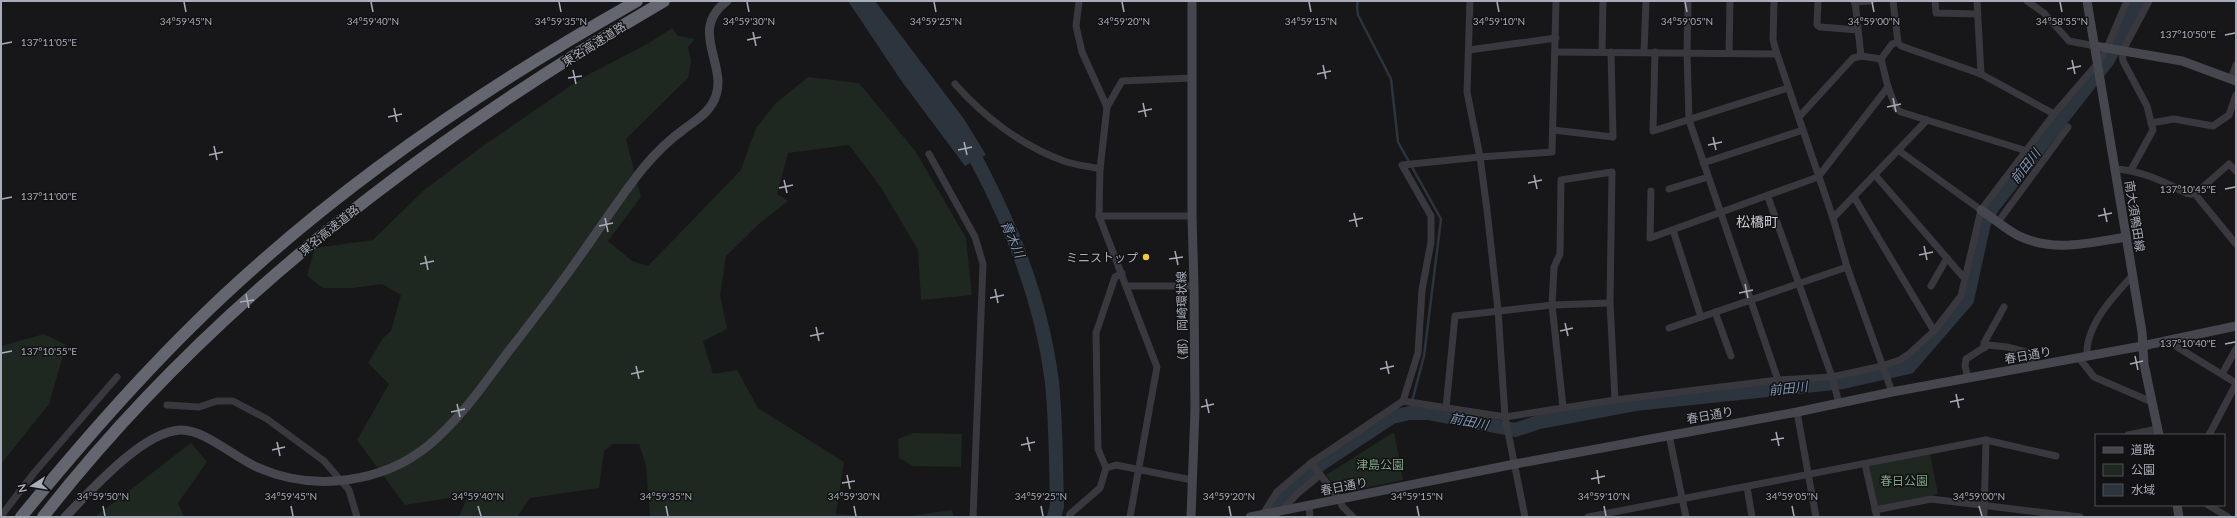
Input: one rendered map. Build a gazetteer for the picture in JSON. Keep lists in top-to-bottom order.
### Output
{
  "streets": {
    "highway": ["東名高速道路"],
    "street": ["南大須鴨田線", "（都）岡崎環状線", "春日通り"]
  },
  "crossings": [
    ["南大須鴨田線", "春日通り"]
  ],
  "districts": ["松橋町"],
  "water": ["前田川", "青木川"],
  "parks": ["津島公園", "春日公園"],
  "places": ["ミニストップ"],
  "legend": ["道路", "公園", "水域"],
  "north": "left",
  "coordinates": [
    "34°59'45\"N",
    "34°59'40\"N",
    "34°59'35\"N",
    "34°59'30\"N",
    "34°59'25\"N",
    "34°59'20\"N",
    "34°59'15\"N",
    "34°59'10\"N",
    "34°59'05\"N",
    "34°59'00\"N",
    "34°58'55\"N",
    "137°10'50\"E",
    "137°11'05\"E",
    "137°10'45\"E",
    "137°11'00\"E",
    "137°10'40\"E",
    "137°10'55\"E",
    "34°59'50\"N"
  ]
}
